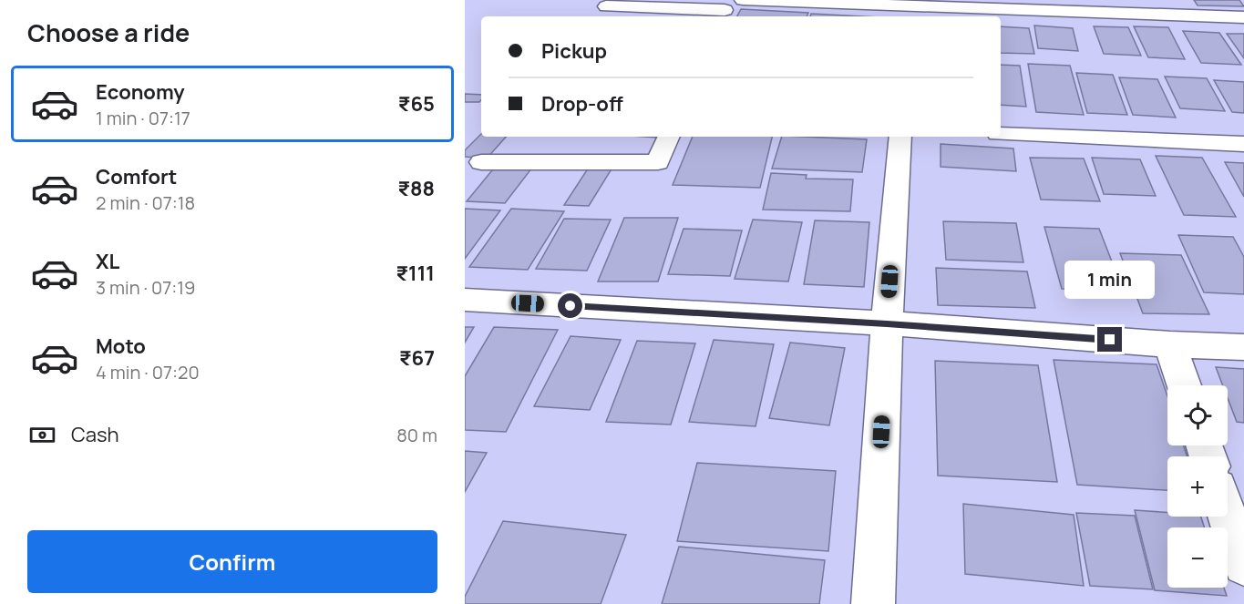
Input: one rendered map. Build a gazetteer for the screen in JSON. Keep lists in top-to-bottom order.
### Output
{
  "page": {
    "heading": "Choose a ride",
    "banner": ["Pickup", "Drop-off"],
    "list": [
      {
        "name": "Economy",
        "note": "1 min · 07:17",
        "value": "₹65"
      },
      {
        "name": "Comfort",
        "note": "2 min · 07:18",
        "value": "₹88"
      },
      {
        "name": "XL",
        "note": "3 min · 07:19",
        "value": "₹111"
      },
      {
        "name": "Moto",
        "note": "4 min · 07:20",
        "value": "₹67"
      }
    ],
    "bubble": "1 min",
    "map_buttons": ["+", "−"],
    "pay": ["Cash", "80 m"],
    "buttons": "Confirm"
  }
}
